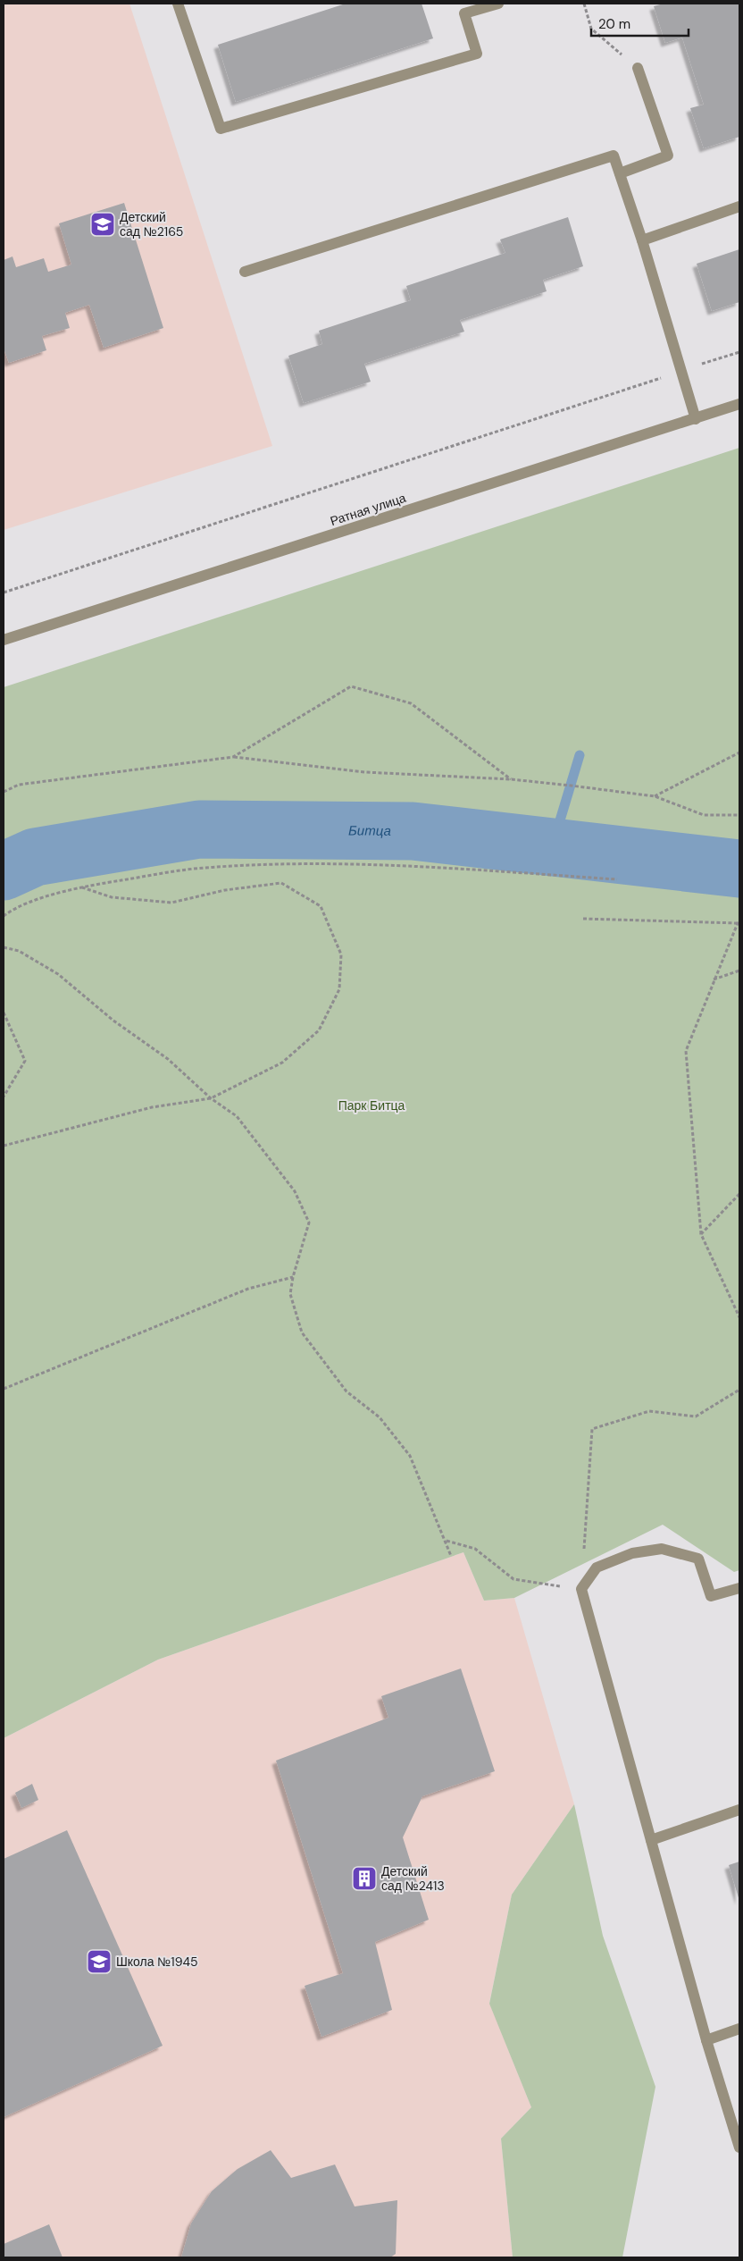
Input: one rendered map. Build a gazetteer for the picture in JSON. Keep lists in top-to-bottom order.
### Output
{
  "streets": {
    "street": ["Ратная улица"]
  },
  "water": ["Битца"],
  "parks": ["Парк Битца"],
  "places": {
    "school or university": ["Детский сад №2165", "Школа №1945"],
    "building": ["Детский сад №2413"]
  },
  "scale_bar": "20 m"
}
